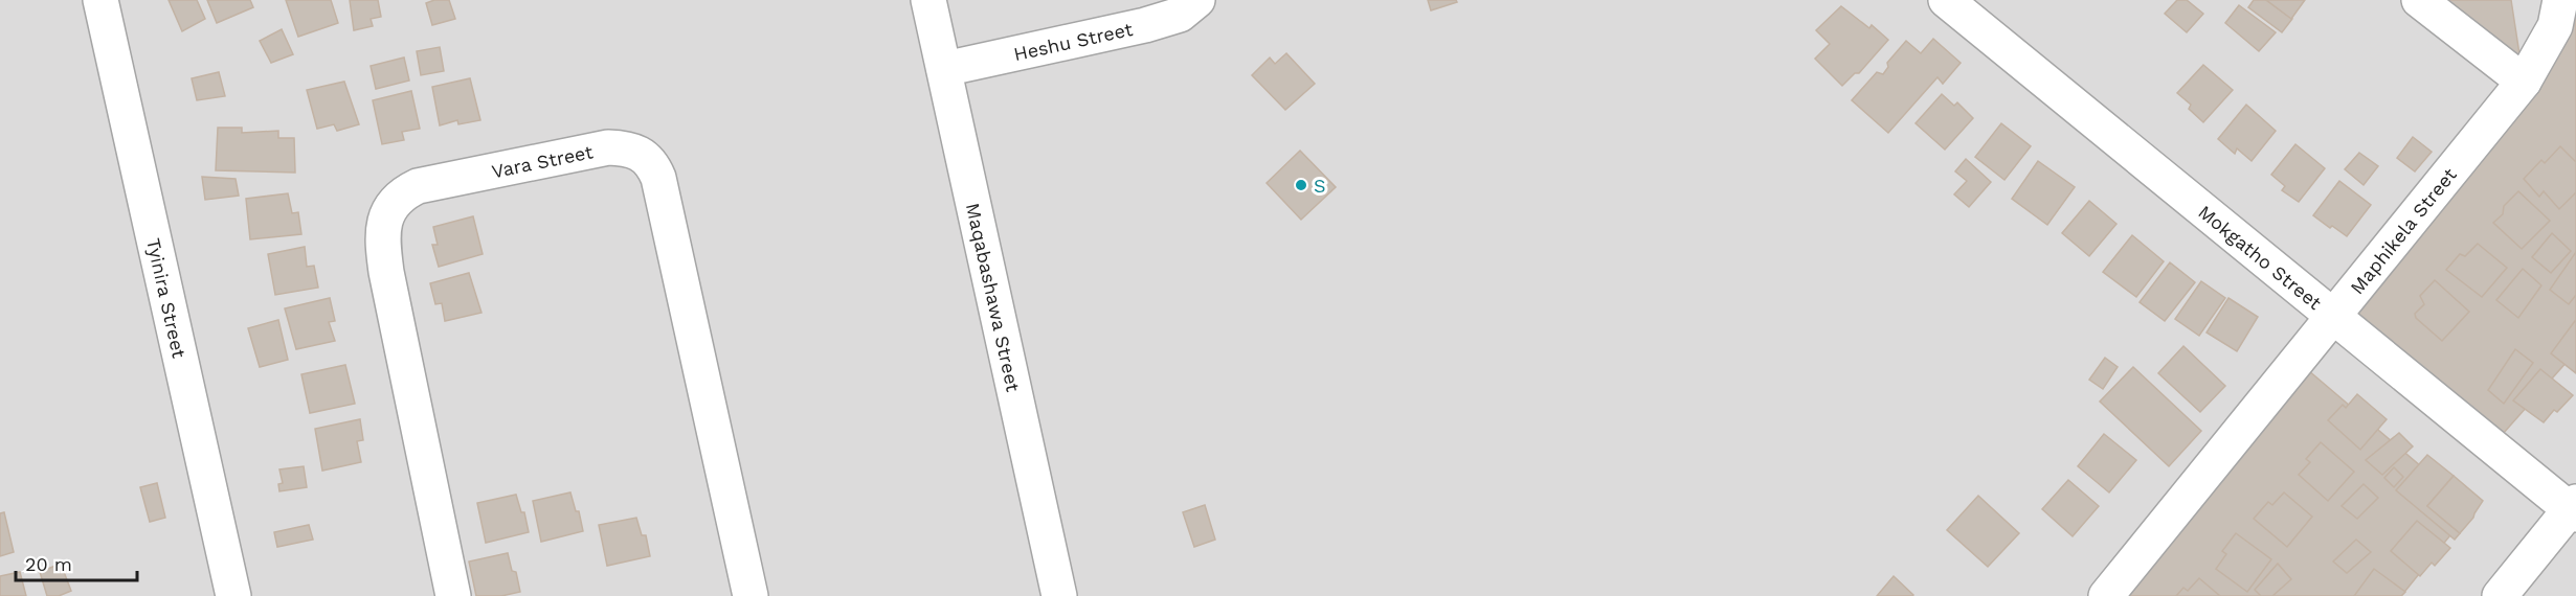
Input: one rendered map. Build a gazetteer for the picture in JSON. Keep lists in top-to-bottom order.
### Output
{
  "streets": {
    "street": [
      "Heshu Street",
      "Vara Street",
      "Maphikela Street",
      "Mokgatho Street",
      "Tyinira Street",
      "Maqabashawa Street"
    ]
  },
  "crossings": [
    ["Heshu Street", "Maqabashawa Street"],
    ["Maphikela Street", "Mokgatho Street"]
  ],
  "places": ["S"],
  "scale_bar": "20 m"
}
